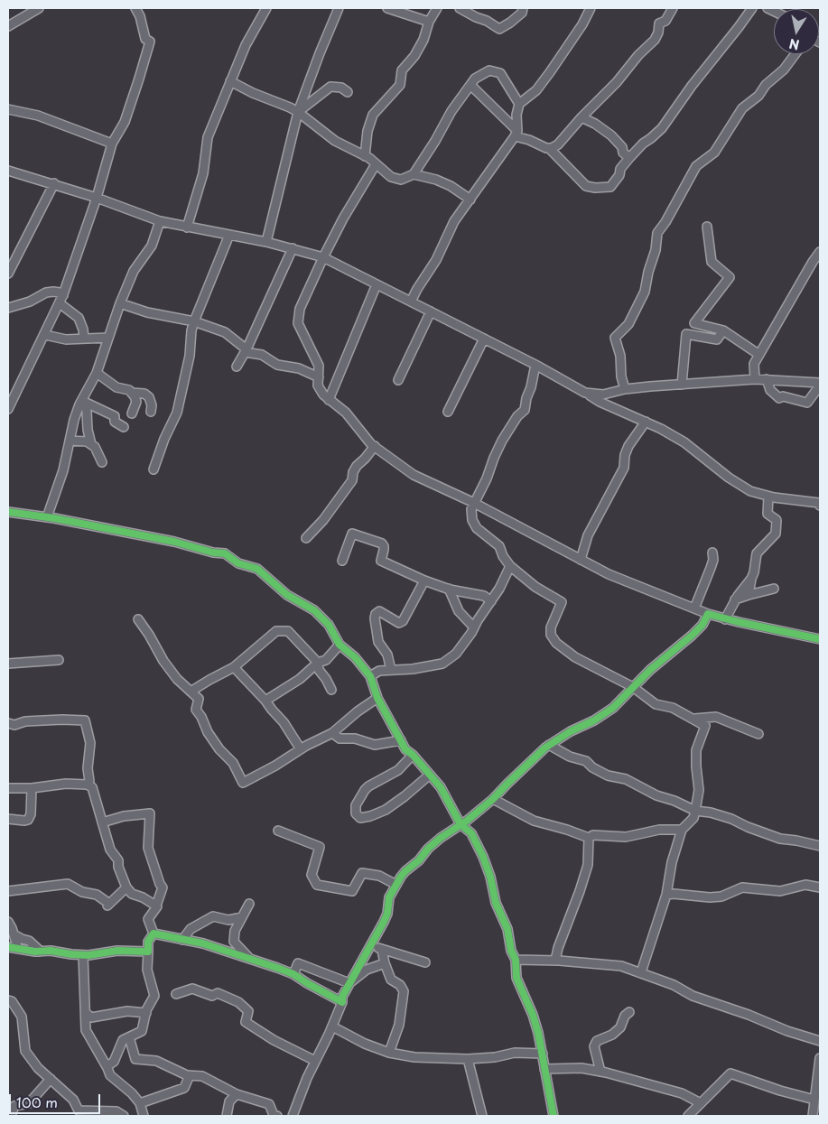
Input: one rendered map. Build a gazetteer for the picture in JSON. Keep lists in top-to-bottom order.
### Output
{
  "scale_bar": "100 m",
  "north": "bottom"
}
